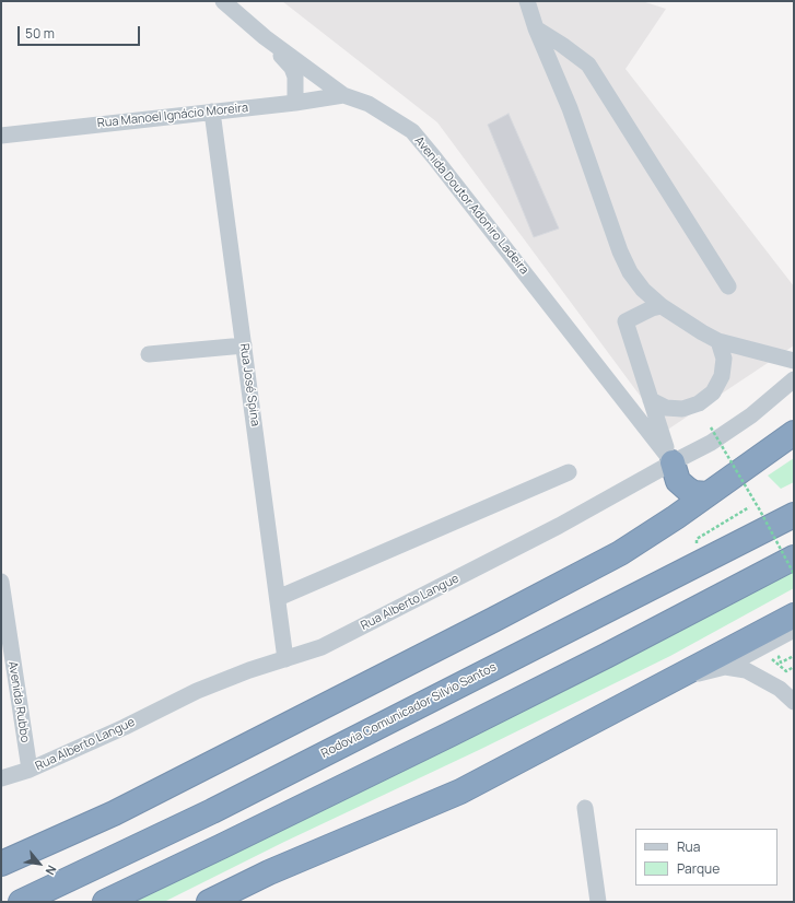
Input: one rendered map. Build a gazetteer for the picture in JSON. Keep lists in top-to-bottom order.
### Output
{
  "streets": {
    "highway": ["Rodovia Comunicador Silvio Santos"],
    "street": [
      "Rua Manoel Ignácio Moreira",
      "Avenida Doutor Adoniro Ladeira",
      "Rua José Spina",
      "Rua Alberto Langue",
      "Avenida Rubbo"
    ]
  },
  "crossings": [
    ["Rua Manoel Ignácio Moreira", "Avenida Doutor Adoniro Ladeira"],
    ["Rua Manoel Ignácio Moreira", "Rua José Spina"],
    ["Avenida Doutor Adoniro Ladeira", "Rua Alberto Langue"],
    ["Rua José Spina", "Rua Alberto Langue"],
    ["Rua Alberto Langue", "Avenida Rubbo"]
  ],
  "legend": ["Rua", "Parque"],
  "scale_bar": "50 m",
  "north": "bottom right"
}
